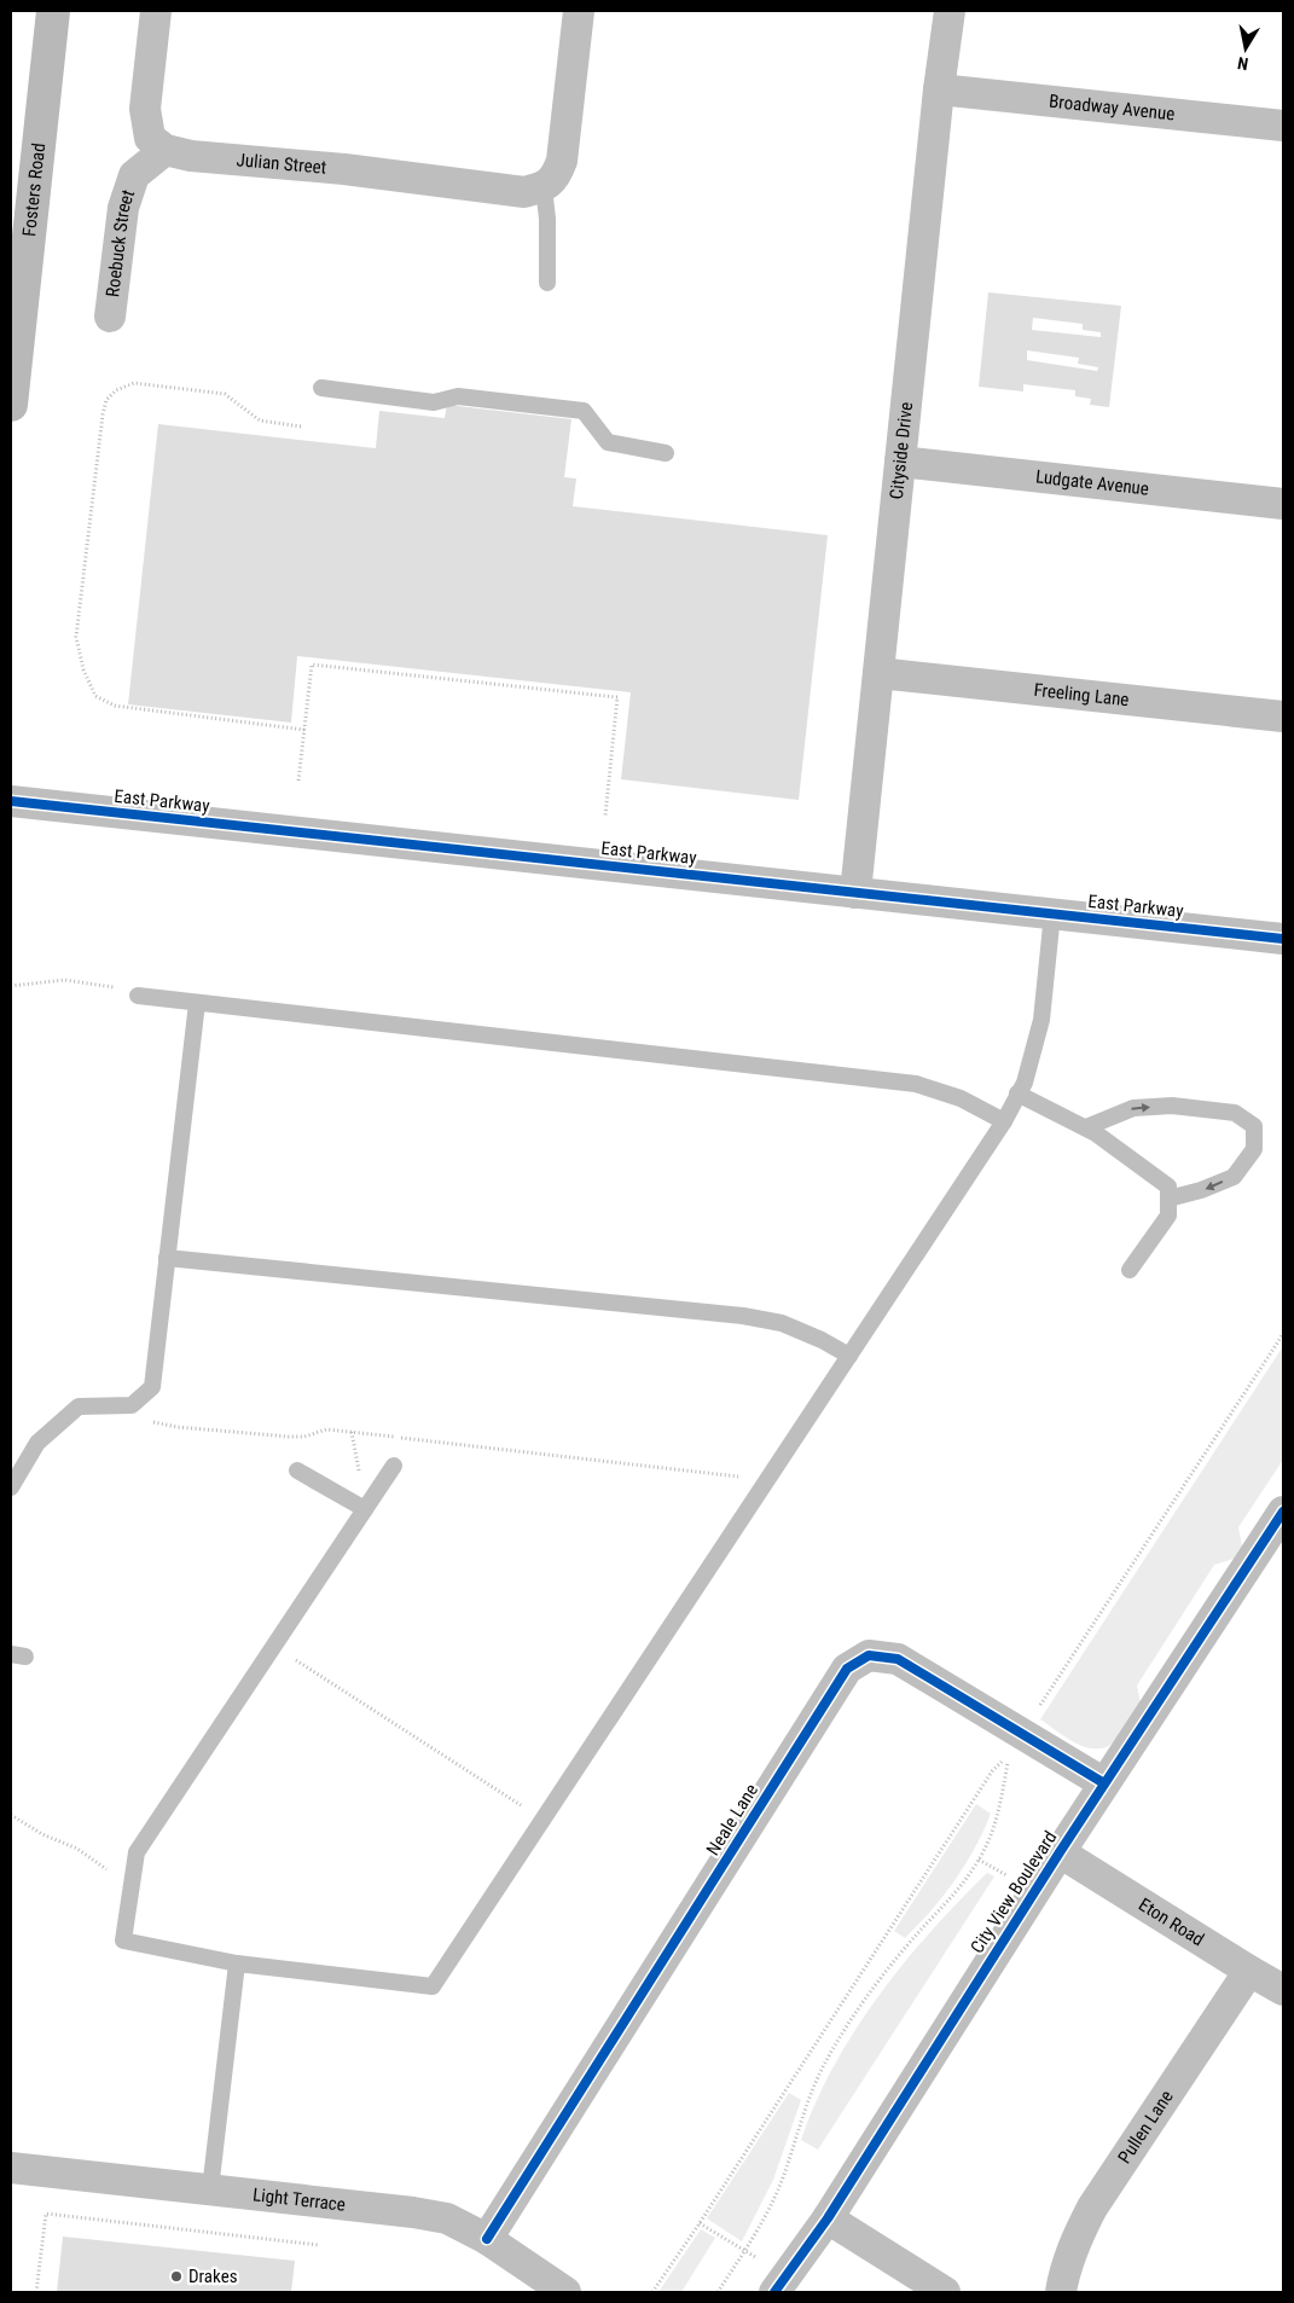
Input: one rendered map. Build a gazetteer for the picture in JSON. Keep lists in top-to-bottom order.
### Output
{
  "streets": {
    "main road": ["Fosters Road"],
    "street": [
      "Broadway Avenue",
      "Julian Street",
      "Roebuck Street",
      "Cityside Drive",
      "Ludgate Avenue",
      "Freeling Lane",
      "East Parkway",
      "Neale Lane",
      "City View Boulevard",
      "Eton Road",
      "Pullen Lane",
      "Light Terrace"
    ]
  },
  "crossings": [
    ["Broadway Avenue", "Cityside Drive"],
    ["Julian Street", "Roebuck Street"],
    ["Cityside Drive", "Ludgate Avenue"],
    ["Cityside Drive", "Freeling Lane"],
    ["Cityside Drive", "East Parkway"],
    ["Neale Lane", "City View Boulevard"],
    ["Neale Lane", "Light Terrace"],
    ["City View Boulevard", "Eton Road"],
    ["Eton Road", "Pullen Lane"]
  ],
  "places": ["Drakes"],
  "north": "bottom"
}
